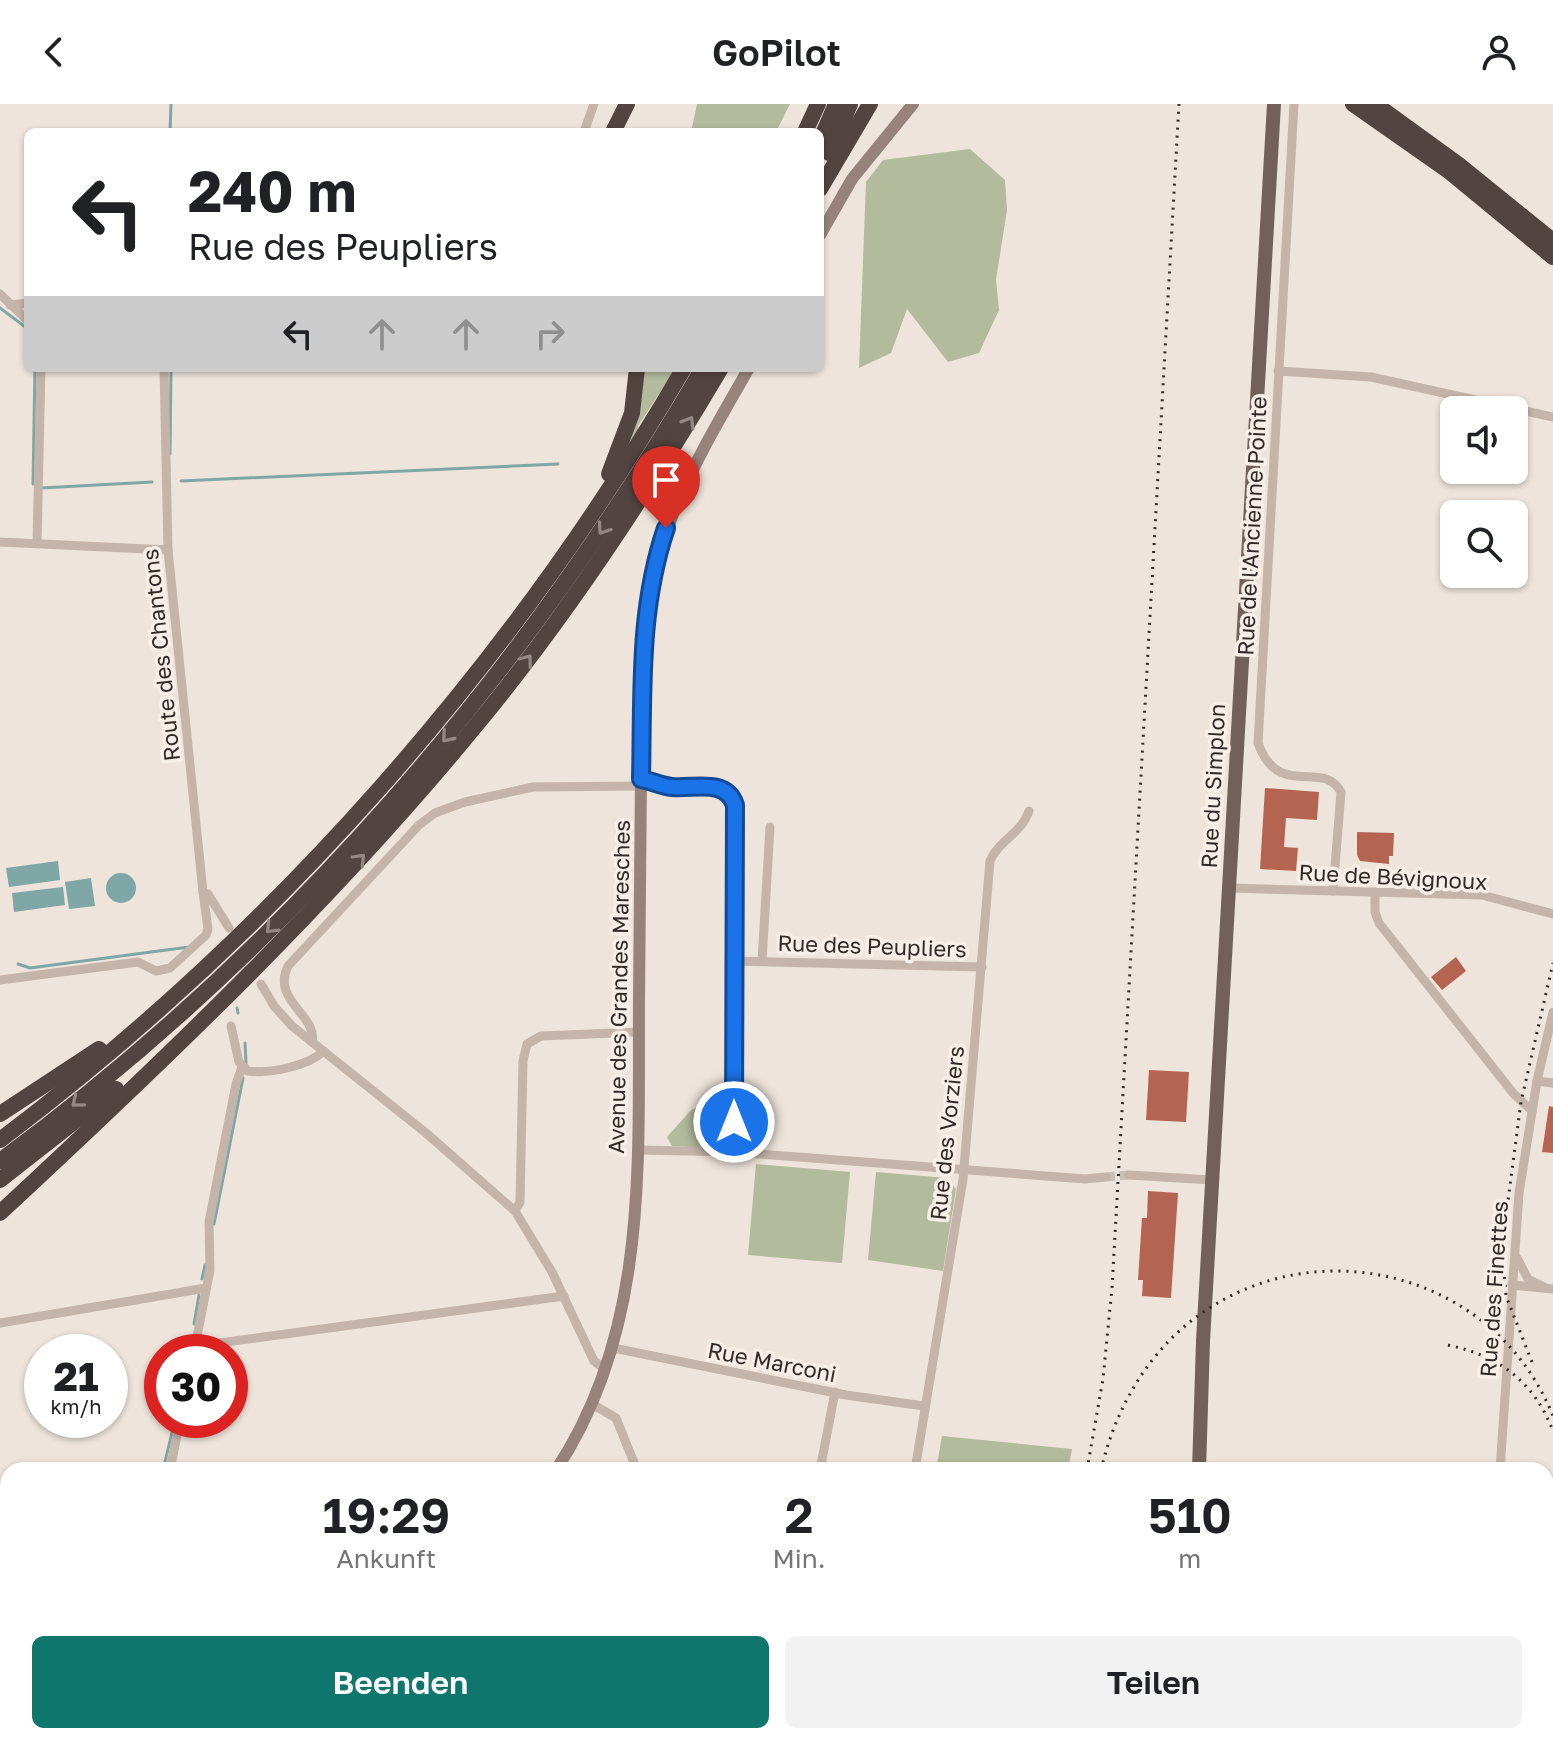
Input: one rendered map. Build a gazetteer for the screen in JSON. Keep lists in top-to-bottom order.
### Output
{
  "streets": {
    "main road": ["Rue du Simplon", "Avenue des Grandes Maresches"],
    "street": [
      "Rue de l'Ancienne Pointe",
      "Route des Chantons",
      "Rue de Bévignoux",
      "Rue des Peupliers",
      "Rue des Vorziers",
      "Rue des Finettes",
      "Rue Marconi"
    ]
  },
  "crossings": [
    ["Rue de l'Ancienne Pointe", "Rue de Bévignoux"],
    ["Rue du Simplon", "Rue de Bévignoux"],
    ["Rue des Peupliers", "Rue des Vorziers"],
    ["Avenue des Grandes Maresches", "Rue Marconi"],
    ["Rue des Vorziers", "Rue Marconi"]
  ],
  "page": {
    "header": "GoPilot",
    "turn": ["240 m", "Rue des Peupliers"],
    "speed": "21 km/h",
    "limit": "30",
    "eta": [
      "19:29",
      "Ankunft",
      "2",
      "Min.",
      "510",
      "m"
    ],
    "buttons": ["Beenden", "Teilen"]
  }
}
